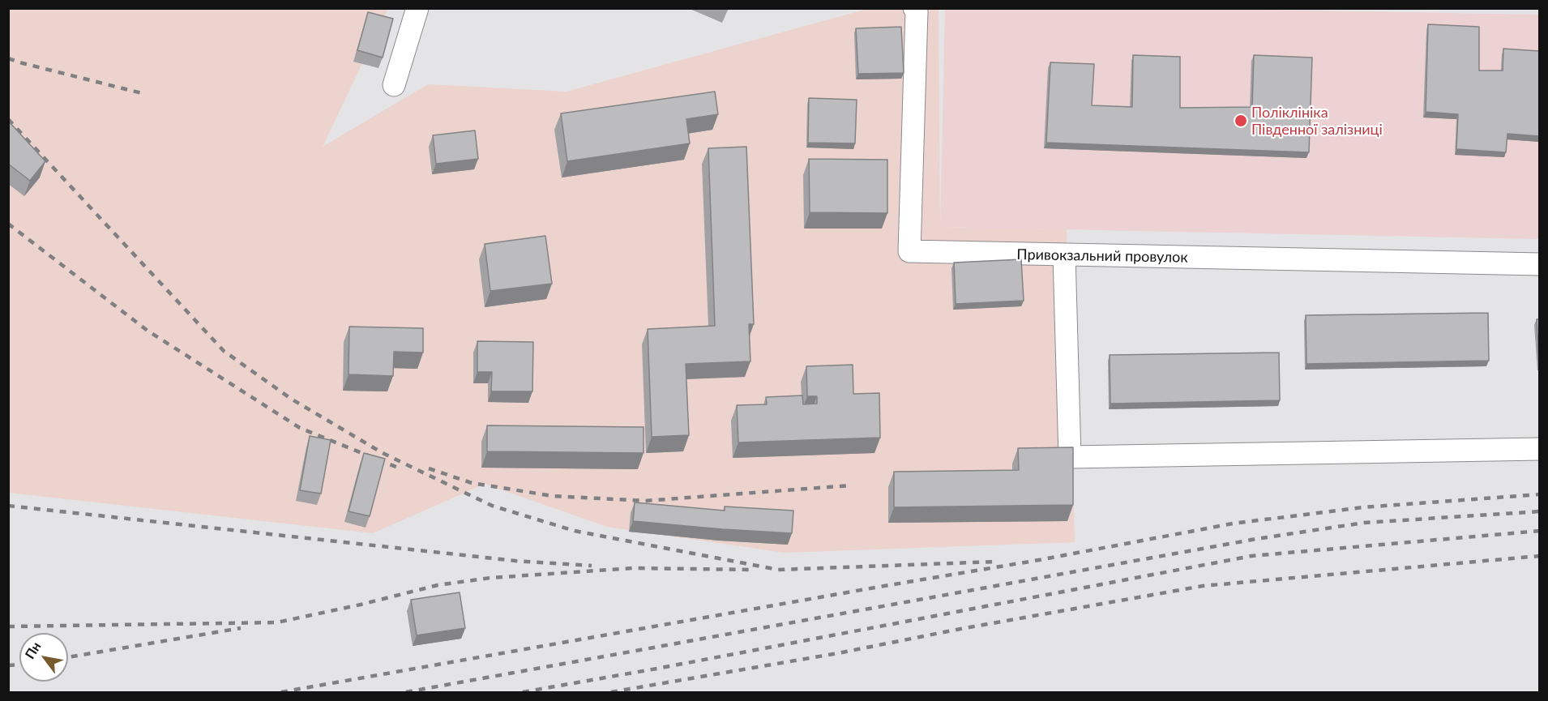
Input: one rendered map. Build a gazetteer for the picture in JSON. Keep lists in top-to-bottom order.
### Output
{
  "streets": {
    "street": ["Привокзальний провулок"]
  },
  "places": ["Поліклініка Південної залізниці"],
  "north": "top left"
}
